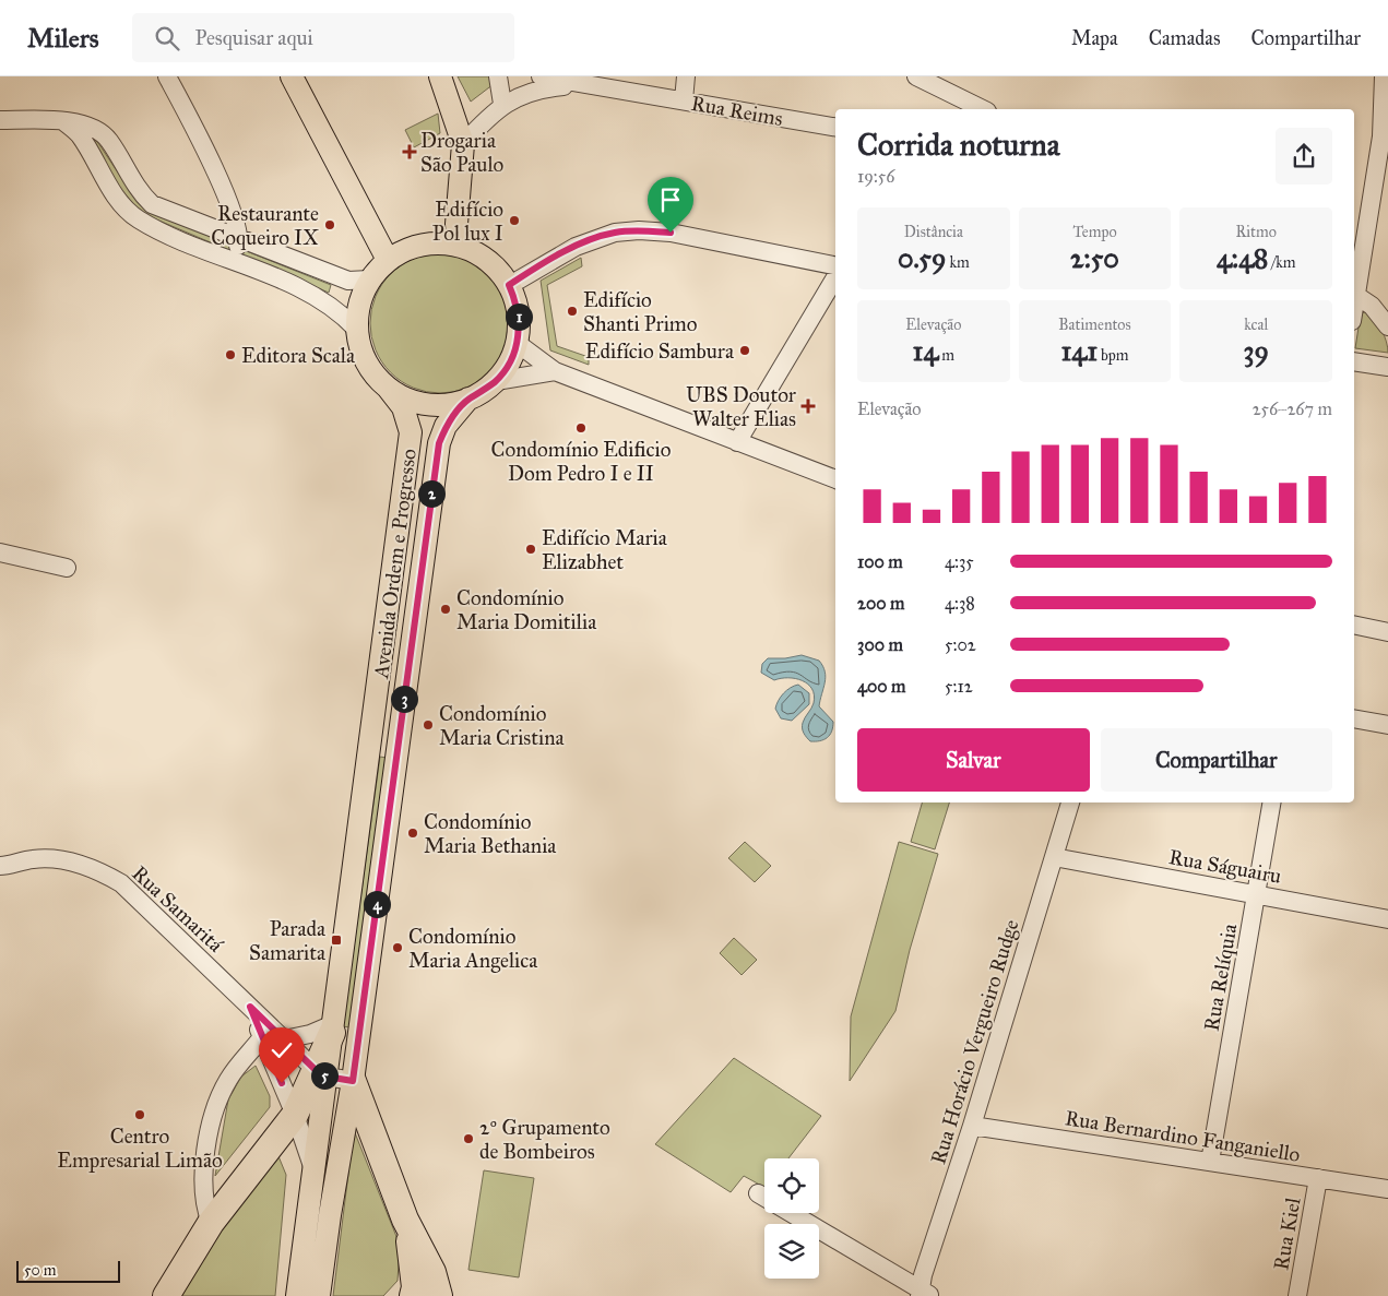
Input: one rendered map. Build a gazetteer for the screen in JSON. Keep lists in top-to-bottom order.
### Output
{
  "streets": {
    "main road": ["Avenida Ordem e Progresso"],
    "street": [
      "Rua Reims",
      "Rua Ságuairu",
      "Rua Samaritá",
      "Rua Relíquia",
      "Rua Horácio Vergueiro Rudge",
      "Rua Bernardino Fanganiello",
      "Rua Kiel"
    ]
  },
  "crossings": [
    ["Rua Ságuairu", "Rua Relíquia"],
    ["Rua Ságuairu", "Rua Horácio Vergueiro Rudge"],
    ["Rua Relíquia", "Rua Bernardino Fanganiello"],
    ["Rua Horácio Vergueiro Rudge", "Rua Bernardino Fanganiello"],
    ["Rua Bernardino Fanganiello", "Rua Kiel"]
  ],
  "places": {
    "health": ["Drogaria São Paulo", "UBS Doutor Walter Elias"],
    "other": [
      "Edifício Pol lux I",
      "Restaurante Coqueiro IX",
      "Edifício Shanti Primo",
      "Edifício Sambura",
      "Editora Scala",
      "Condomínio Edificio Dom Pedro I e II",
      "Edifício Maria Elizabhet",
      "Condomínio Maria Domitilia",
      "Condomínio Maria Cristina",
      "Condomínio Maria Bethania",
      "Condomínio Maria Angelica",
      "Centro Empresarial Limão",
      "2º Grupamento de Bombeiros"
    ],
    "transit": ["Parada Samarita"]
  },
  "scale_bar": "50 m",
  "page": {
    "header": "Milers",
    "search": "Pesquisar aqui",
    "nav": ["Mapa", "Camadas", "Compartilhar"],
    "heading": ["Corrida noturna", "19:56"],
    "stats": [
      ["Distância", "0.59 km"],
      ["Tempo", "2:50"],
      ["Ritmo", "4:48 /km"],
      ["Elevação", "14 m"],
      ["Batimentos", "141 bpm"],
      ["kcal", "39"]
    ],
    "pins": [
      "1",
      "2",
      "3",
      "4",
      "5"
    ],
    "chart": ["Elevação", "256–267 m"],
    "list": [
      {
        "name": "100 m",
        "note": "4:35"
      },
      {
        "name": "200 m",
        "note": "4:38"
      },
      {
        "name": "300 m",
        "note": "5:02"
      },
      {
        "name": "400 m",
        "note": "5:12"
      }
    ],
    "buttons": ["Salvar", "Compartilhar"],
    "scale": "50 m"
  }
}
